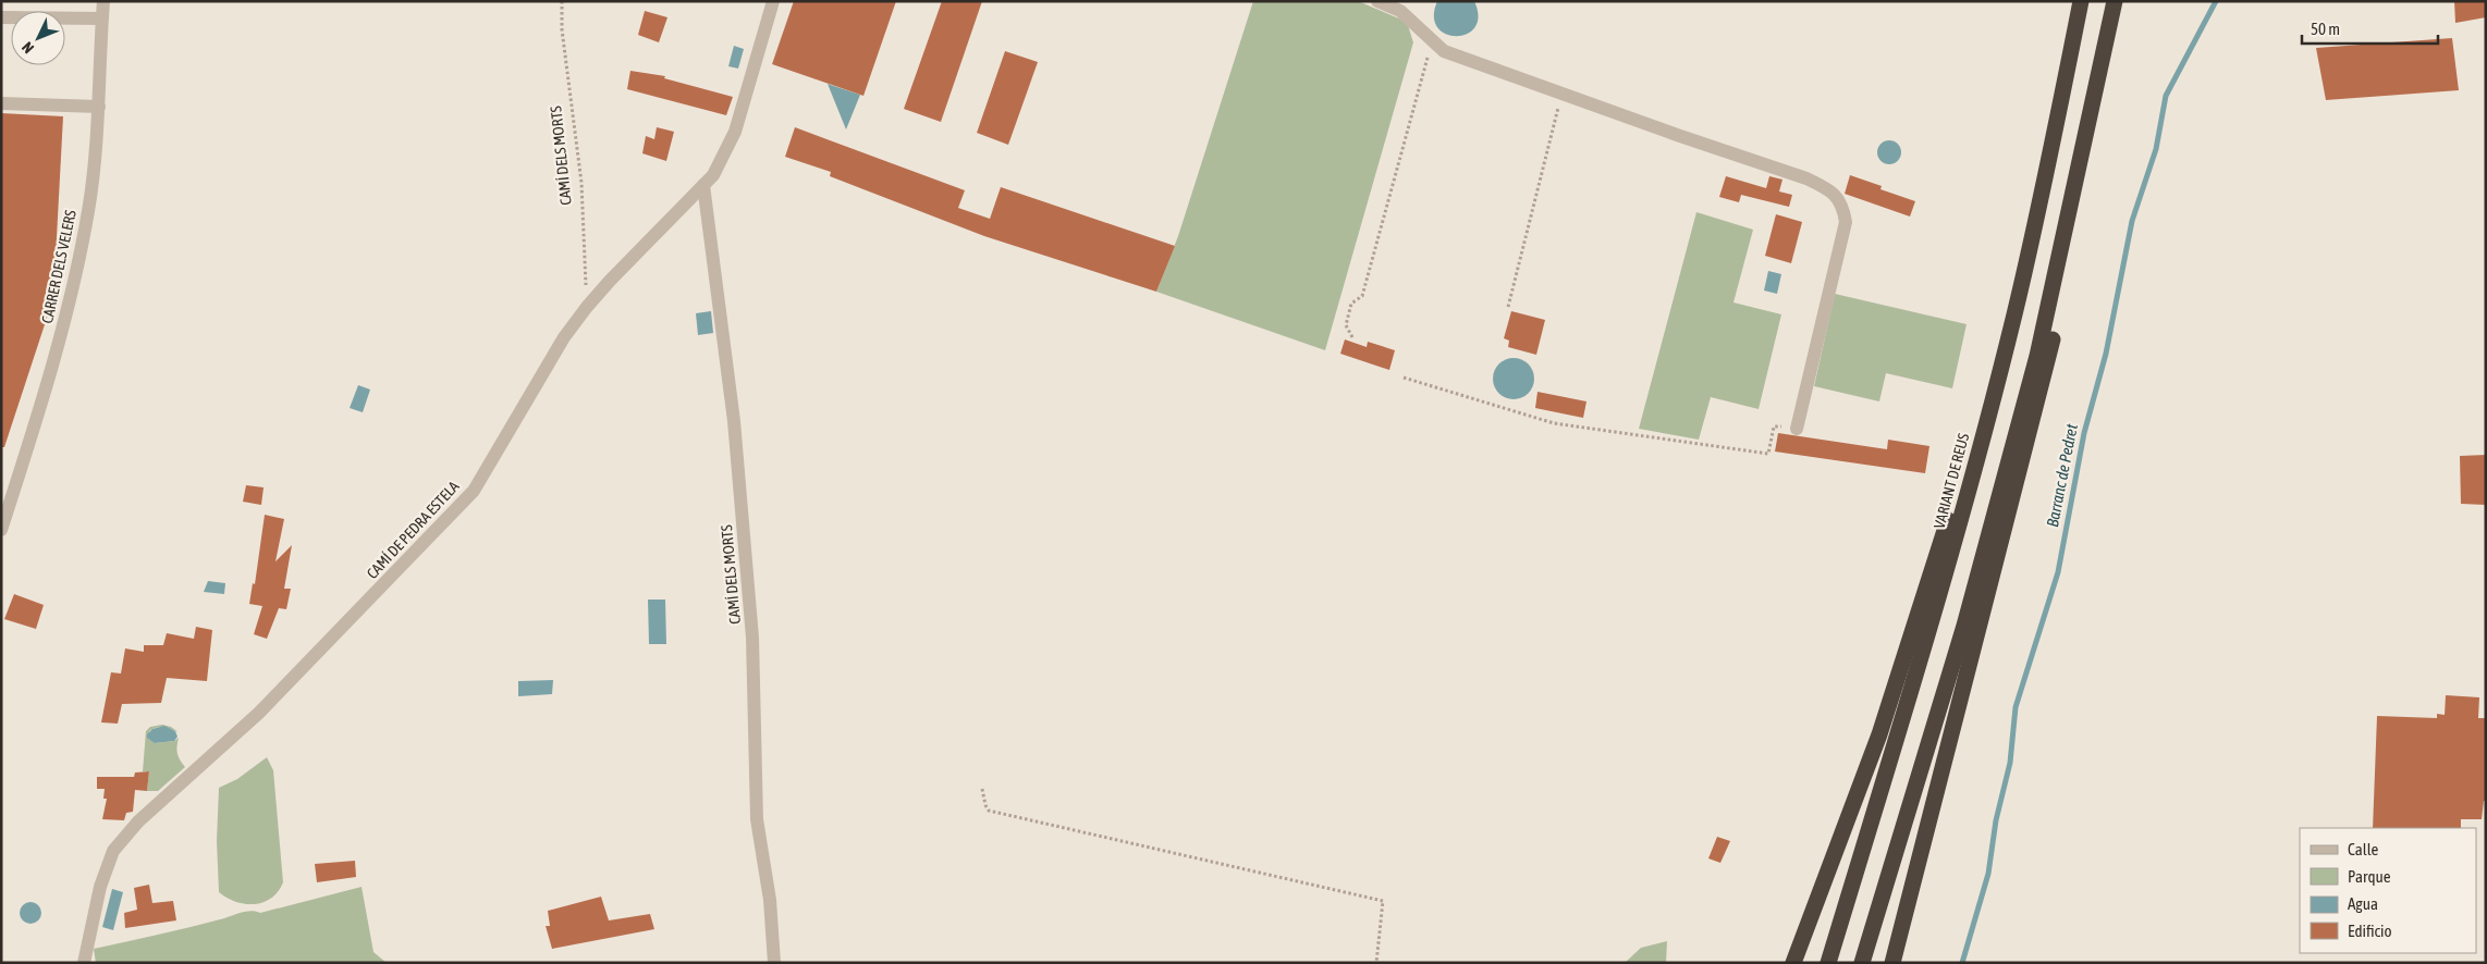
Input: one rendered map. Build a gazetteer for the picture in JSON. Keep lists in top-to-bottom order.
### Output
{
  "streets": {
    "highway": ["VARIANT DE REUS"],
    "street": ["CAMÍ DELS MORTS", "CARRER DELS VELERS", "CAMÍ DE PEDRA ESTELA"]
  },
  "crossings": [
    ["CAMÍ DELS MORTS", "CAMÍ DE PEDRA ESTELA"]
  ],
  "water": ["Barranc de Pedret"],
  "legend": [
    "Calle",
    "Parque",
    "Agua",
    "Edificio"
  ],
  "scale_bar": "50 m",
  "north": "bottom left"
}
